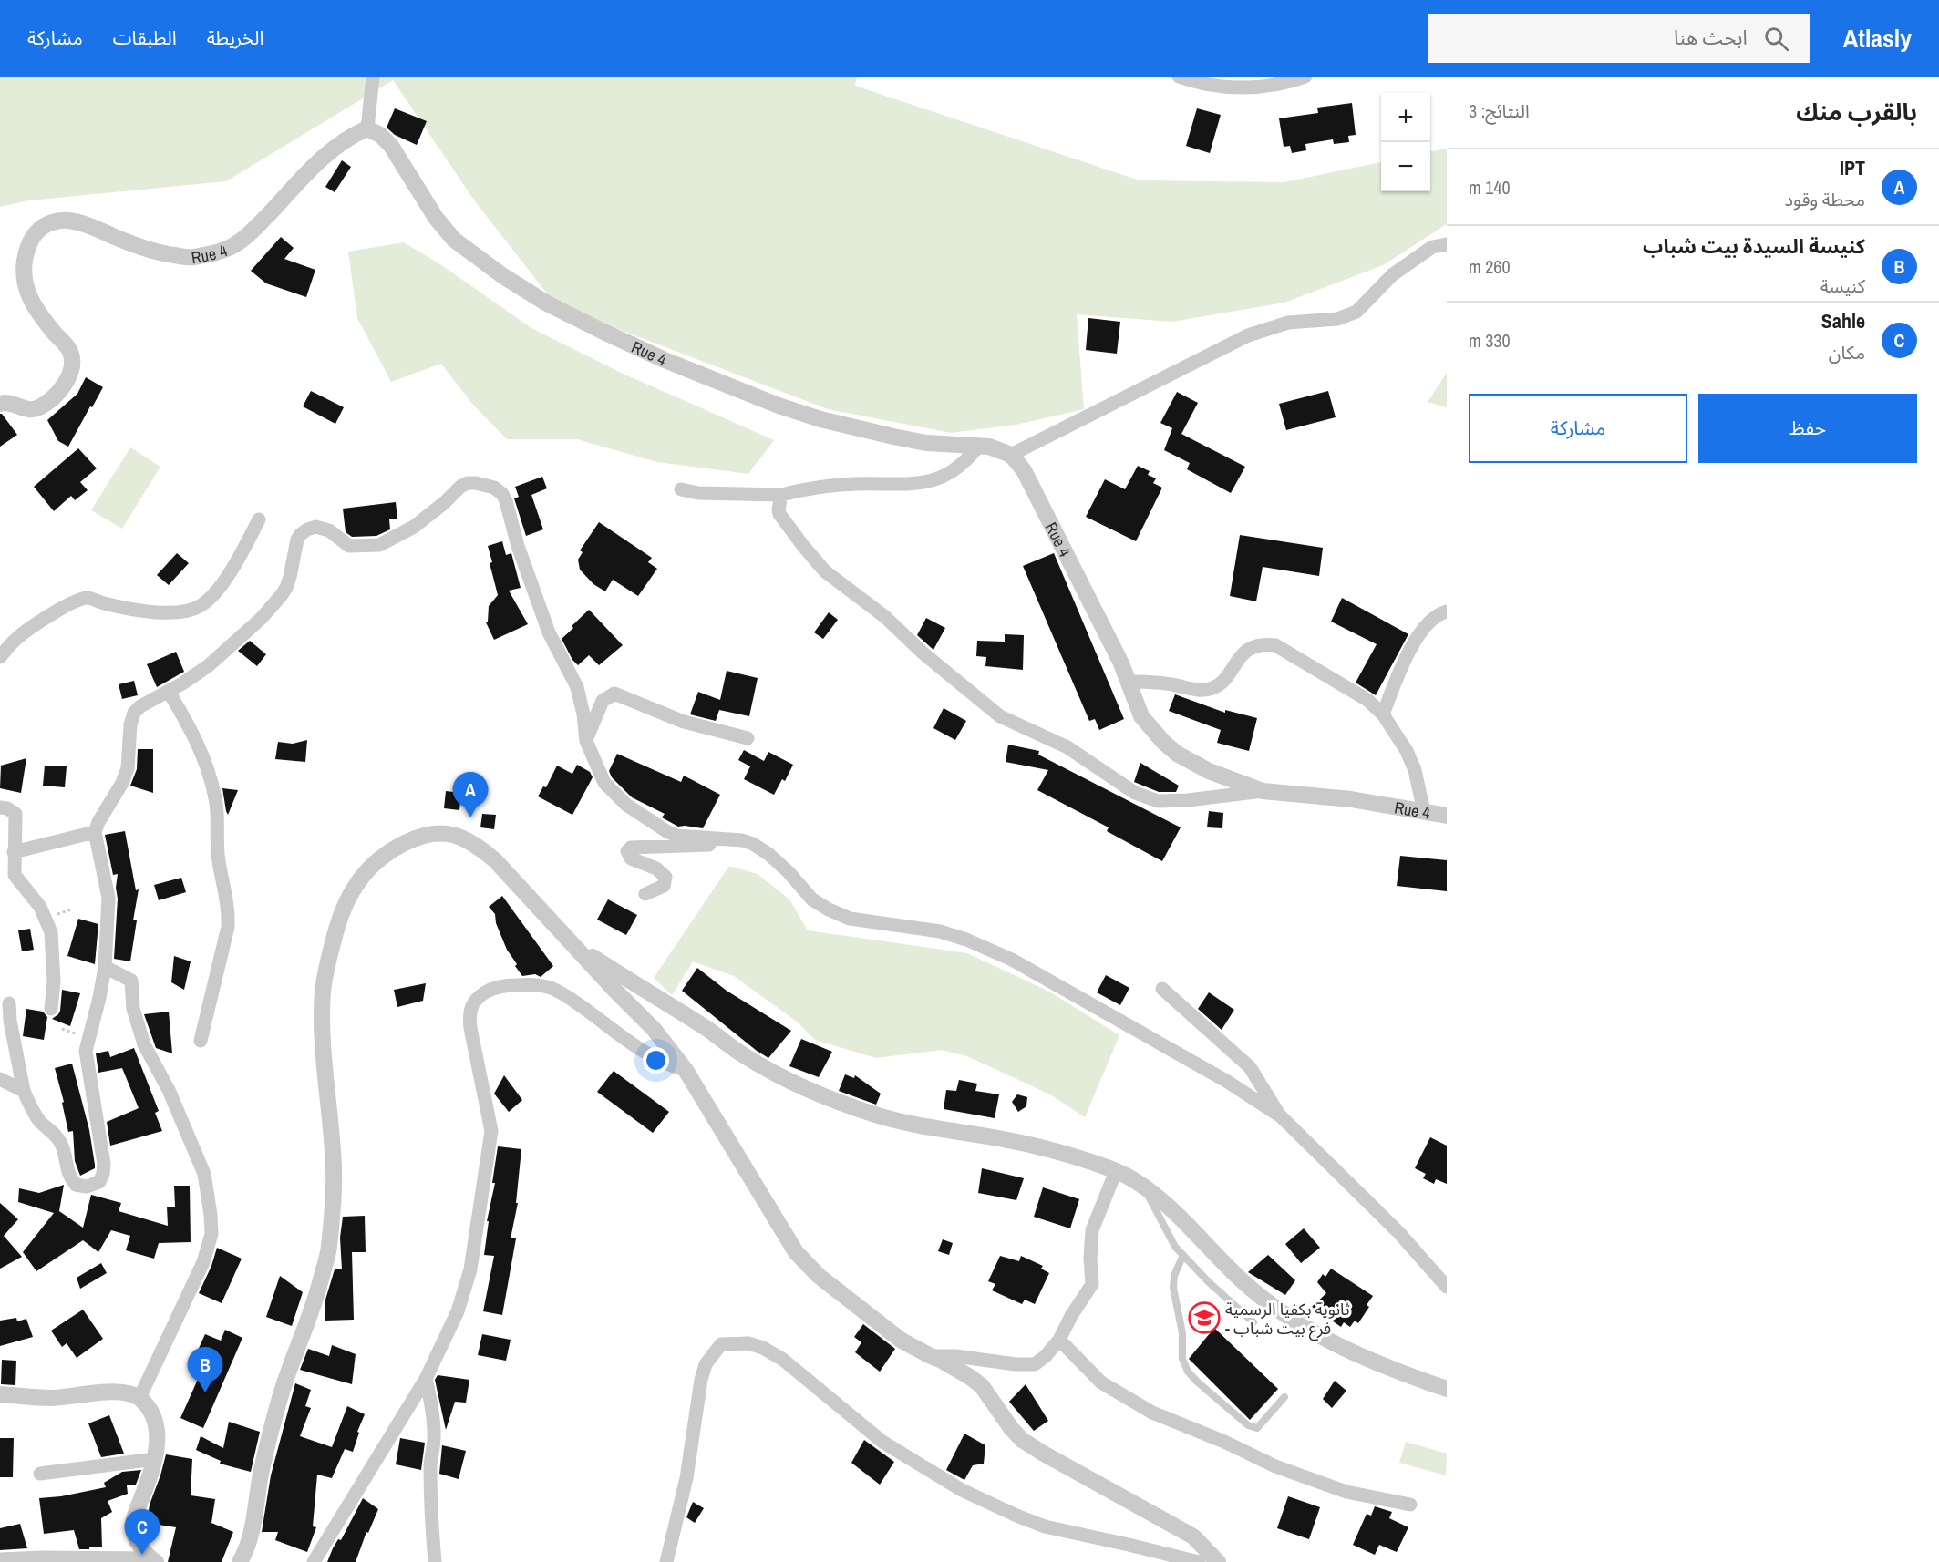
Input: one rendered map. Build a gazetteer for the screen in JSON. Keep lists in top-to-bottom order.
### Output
{
  "streets": {
    "street": ["Rue 4"]
  },
  "places": {
    "school or university": ["ثانوية بكفيا الرسمية - فرع بيت شباب"]
  },
  "page": {
    "header": "Atlasly",
    "search": "ابحث هنا",
    "nav": ["الخريطة", "الطبقات", "مشاركة"],
    "heading": ["بالقرب منك", "النتائج: 3"],
    "map_buttons": ["+", "−"],
    "list": [
      {
        "mark": "A",
        "name": "IPT",
        "note": "محطة وقود",
        "value": "140 m"
      },
      {
        "mark": "B",
        "name": "كنيسة السيدة بيت شباب",
        "note": "كنيسة",
        "value": "260 m"
      },
      {
        "mark": "C",
        "name": "Sahle",
        "note": "مكان",
        "value": "330 m"
      }
    ],
    "buttons": ["حفظ", "مشاركة"],
    "pins": ["A", "B", "C"]
  }
}
